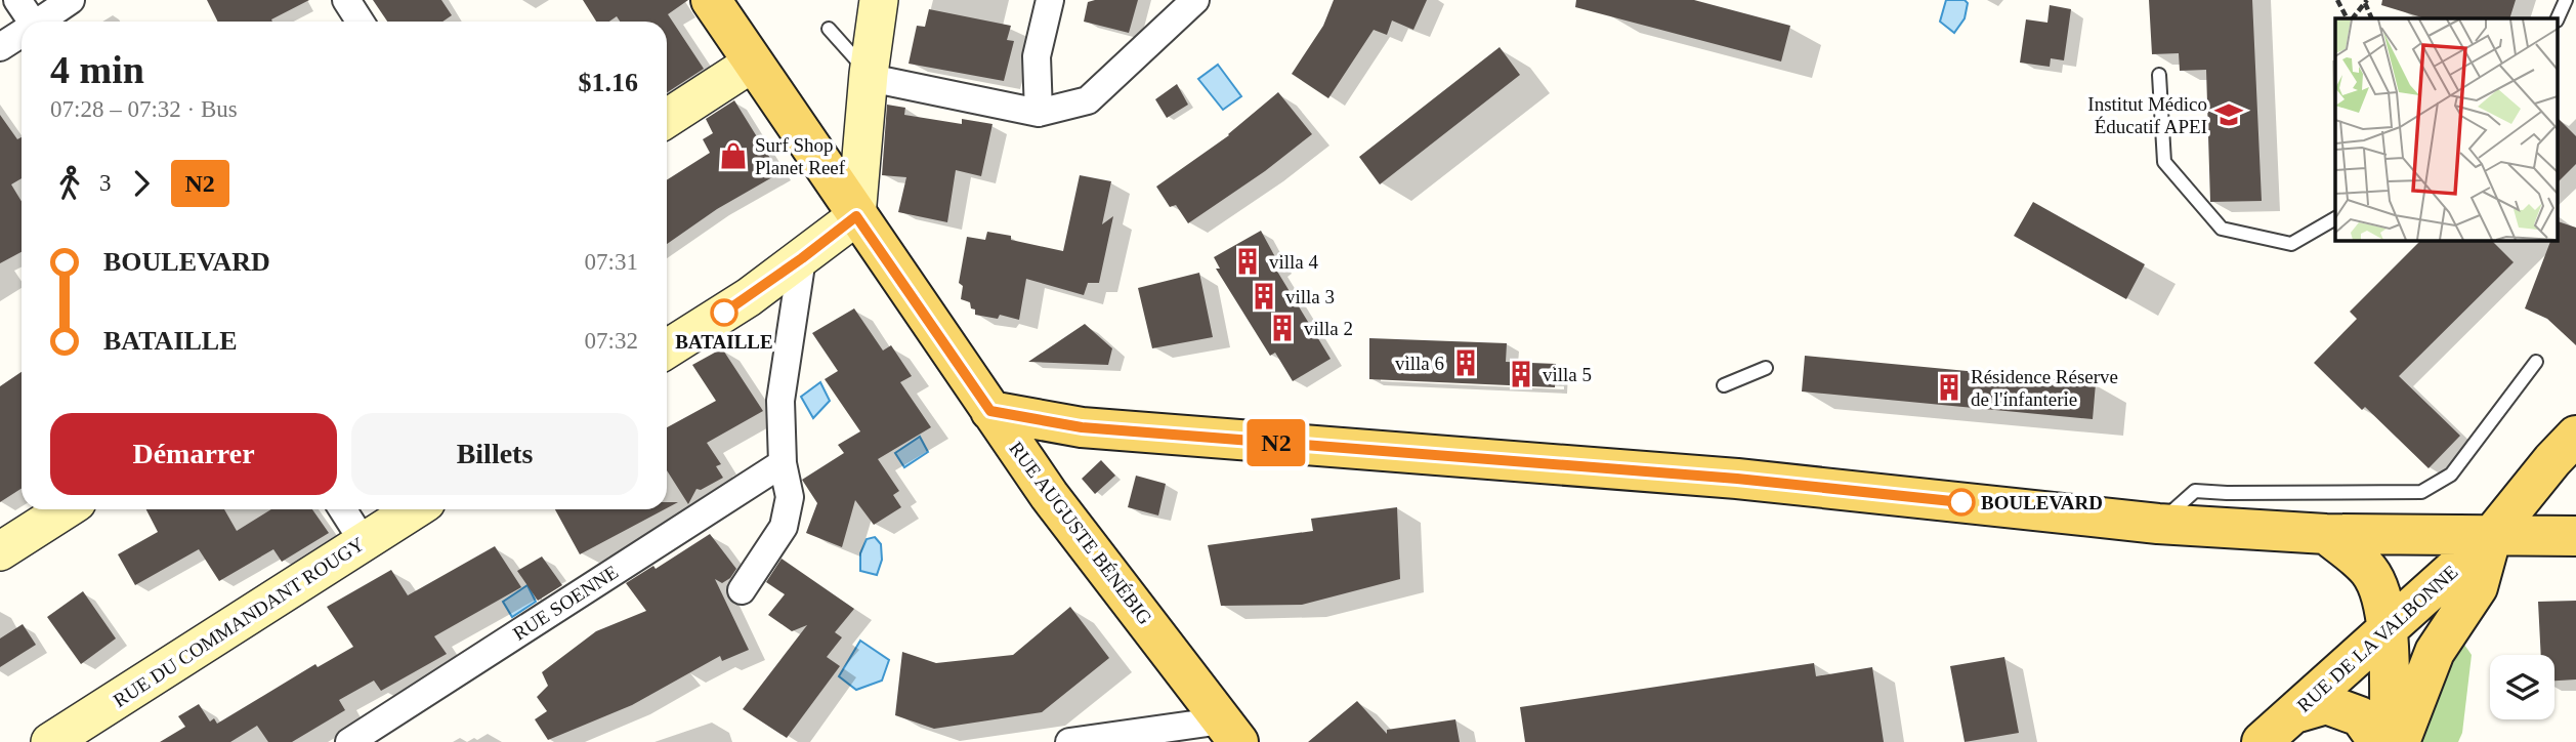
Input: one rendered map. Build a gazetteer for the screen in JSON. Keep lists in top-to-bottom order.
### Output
{
  "streets": {
    "main road": ["RUE AUGUSTE BÉNÉBIG", "RUE DE LA VALBONNE"],
    "street": ["RUE SOENNE", "RUE DU COMMANDANT ROUGY"]
  },
  "places": {
    "school or university": ["Institut Médico Éducatif APEI"],
    "shop": ["Surf Shop Planet Reef"],
    "building": [
      "villa 4",
      "villa 3",
      "villa 2",
      "villa 6",
      "villa 5",
      "Résidence Réserve de l'infanterie"
    ],
    "other": ["BATAILLE", "BOULEVARD"]
  },
  "lines": ["bus line N2"],
  "page": {
    "on_map": "N2",
    "heading": ["4 min", "07:28 – 07:32 · Bus", "$1.16"],
    "legs": ["3", "N2"],
    "list": [
      {
        "name": "BOULEVARD",
        "value": "07:31"
      },
      {
        "name": "BATAILLE",
        "value": "07:32"
      }
    ],
    "buttons": ["Démarrer", "Billets"]
  }
}
